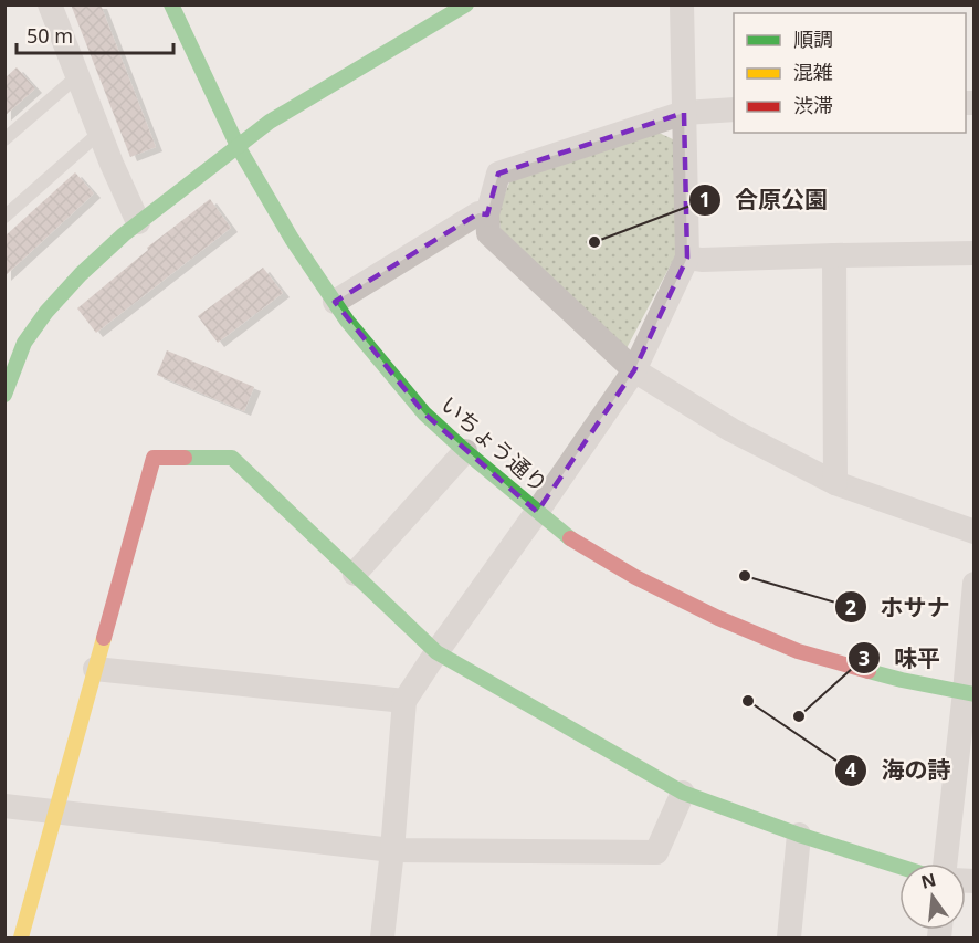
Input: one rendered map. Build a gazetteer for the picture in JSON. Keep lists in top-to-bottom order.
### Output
{
  "streets": {
    "street": ["いちょう通り"]
  },
  "places": [
    "合原公園",
    "ホサナ",
    "海の詩",
    "味平"
  ],
  "legend": ["順調", "混雑", "渋滞"],
  "scale_bar": "50 m",
  "north": "top"
}
